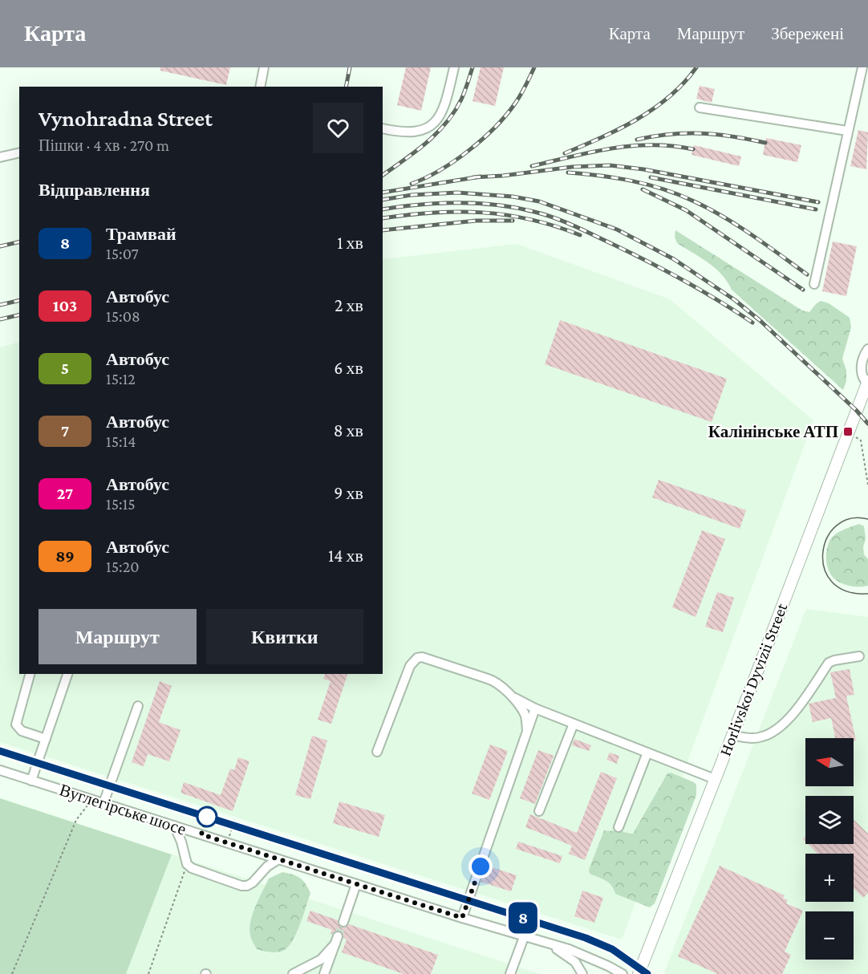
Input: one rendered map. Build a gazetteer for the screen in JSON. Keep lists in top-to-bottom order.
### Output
{
  "streets": {
    "main road": ["Horlivskoi Dyvizii Street"],
    "street": ["Вуглегірське шосе"]
  },
  "places": {
    "transit": ["Калінінське АТП"]
  },
  "lines": ["tram line 8"],
  "north": "left",
  "page": {
    "header": "Карта",
    "nav": ["Карта", "Маршрут", "Збережені"],
    "on_map": "8",
    "heading": [
      ["Vynohradna Street", "Пішки · 4 хв · 270 m"],
      "Відправлення"
    ],
    "list": [
      {
        "mark": "8",
        "name": "Трамвай",
        "note": "15:07",
        "value": "1 хв"
      },
      {
        "mark": "103",
        "name": "Автобус",
        "note": "15:08",
        "value": "2 хв"
      },
      {
        "mark": "5",
        "name": "Автобус",
        "note": "15:12",
        "value": "6 хв"
      },
      {
        "mark": "7",
        "name": "Автобус",
        "note": "15:14",
        "value": "8 хв"
      },
      {
        "mark": "27",
        "name": "Автобус",
        "note": "15:15",
        "value": "9 хв"
      },
      {
        "mark": "89",
        "name": "Автобус",
        "note": "15:20",
        "value": "14 хв"
      }
    ],
    "buttons": ["Маршрут", "Квитки"],
    "map_buttons": ["+", "−"]
  }
}
